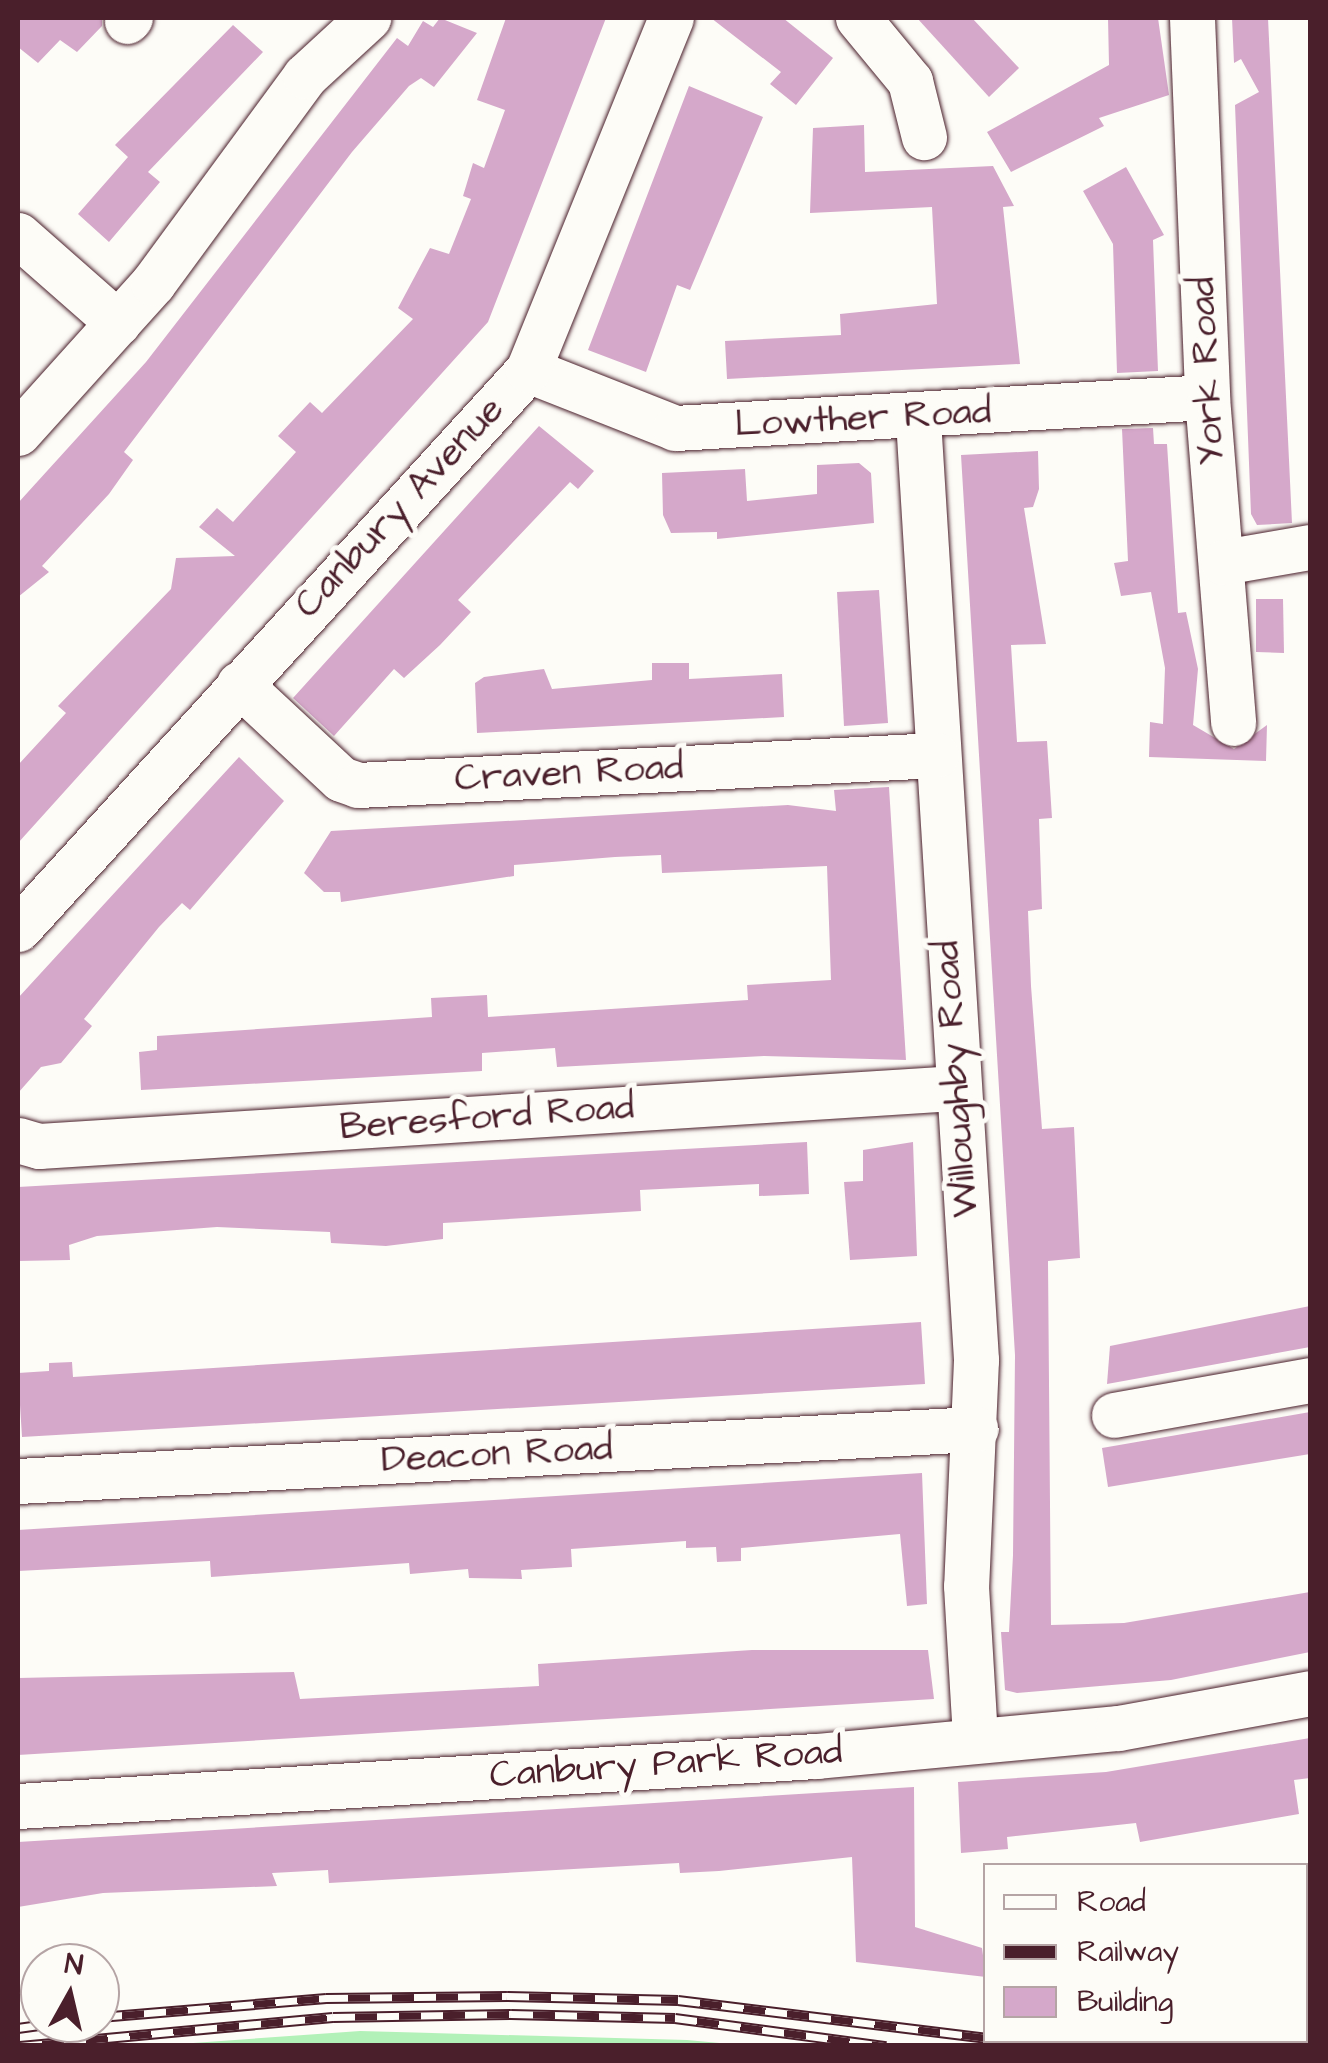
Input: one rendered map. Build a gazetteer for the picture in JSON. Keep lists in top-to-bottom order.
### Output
{
  "streets": {
    "street": [
      "York Road",
      "Lowther Road",
      "Canbury Avenue",
      "Craven Road",
      "Willoughby Road",
      "Beresford Road",
      "Deacon Road",
      "Canbury Park Road"
    ]
  },
  "crossings": [
    ["York Road", "Lowther Road"],
    ["Lowther Road", "Canbury Avenue"],
    ["Lowther Road", "Willoughby Road"],
    ["Canbury Avenue", "Craven Road"],
    ["Craven Road", "Willoughby Road"],
    ["Willoughby Road", "Beresford Road"],
    ["Willoughby Road", "Deacon Road"],
    ["Willoughby Road", "Canbury Park Road"]
  ],
  "legend": ["Road", "Railway", "Building"],
  "north": "top"
}
